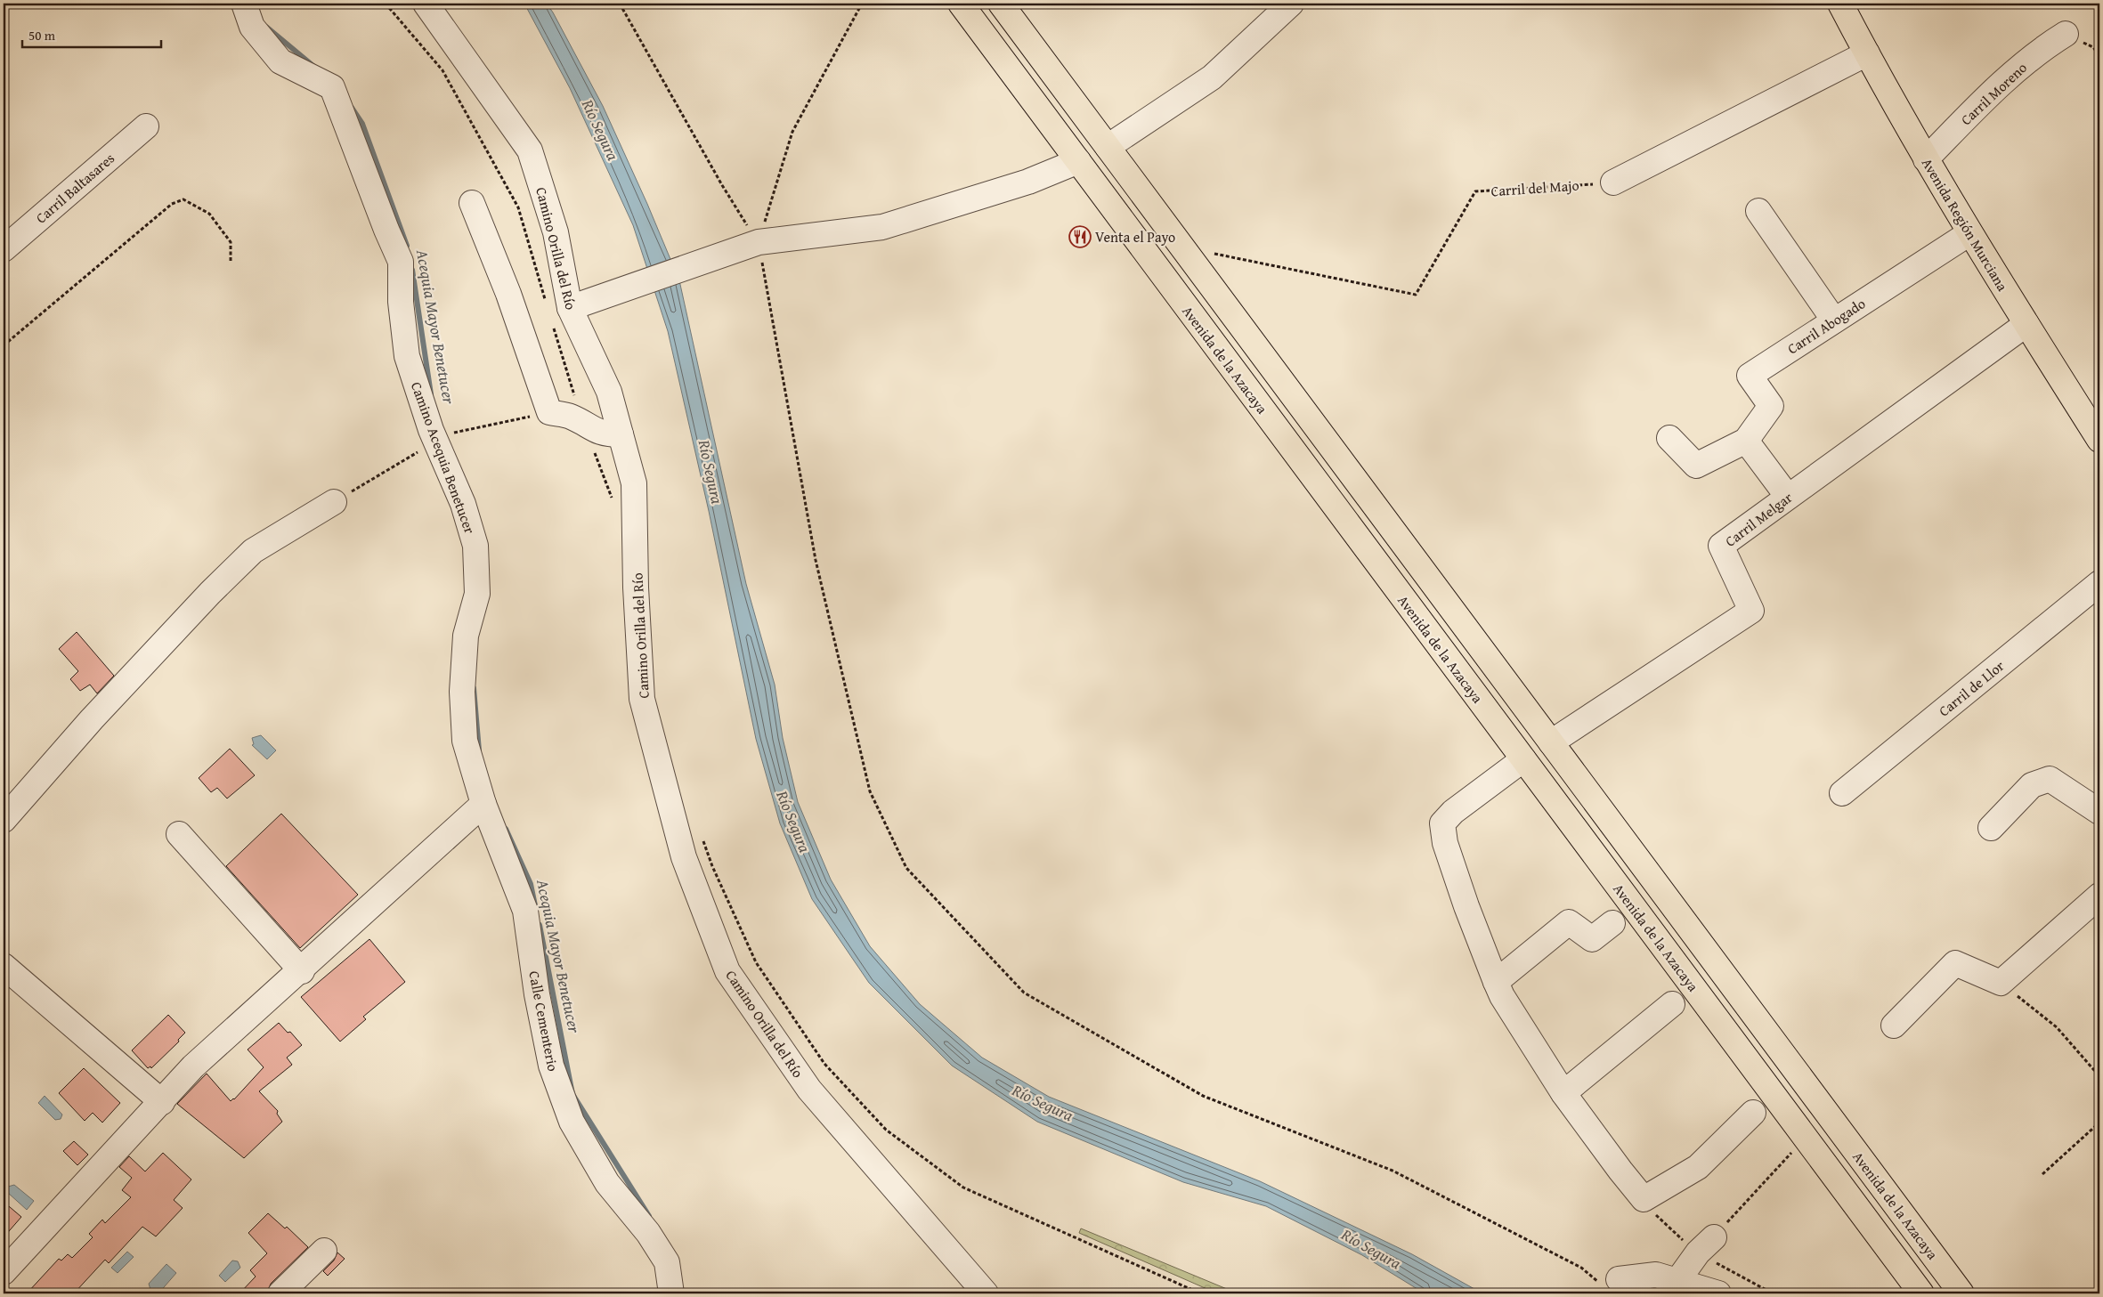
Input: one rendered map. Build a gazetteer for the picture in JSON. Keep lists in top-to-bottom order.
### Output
{
  "streets": {
    "main road": ["Avenida Región Murciana", "Avenida de la Azacaya"],
    "street": [
      "Carril Moreno",
      "Carril Baltasares",
      "Camino Orilla del Río",
      "Carril Abogado",
      "Camino Acequia Benetucer",
      "Carril Melgar",
      "Carril de Llor",
      "Calle Cementerio"
    ],
    "path": ["Carril del Majo"]
  },
  "crossings": [
    ["Carril Moreno", "Avenida Región Murciana"],
    ["Carril del Majo", "Avenida de la Azacaya"],
    ["Avenida Región Murciana", "Carril Abogado"],
    ["Avenida Región Murciana", "Carril Melgar"],
    ["Avenida de la Azacaya", "Carril Melgar"],
    ["Camino Acequia Benetucer", "Calle Cementerio"]
  ],
  "water": ["Río Segura", "Acequia Mayor Benetucer"],
  "places": {
    "restaurant": ["Venta el Payo"]
  },
  "scale_bar": "50 m"
}
